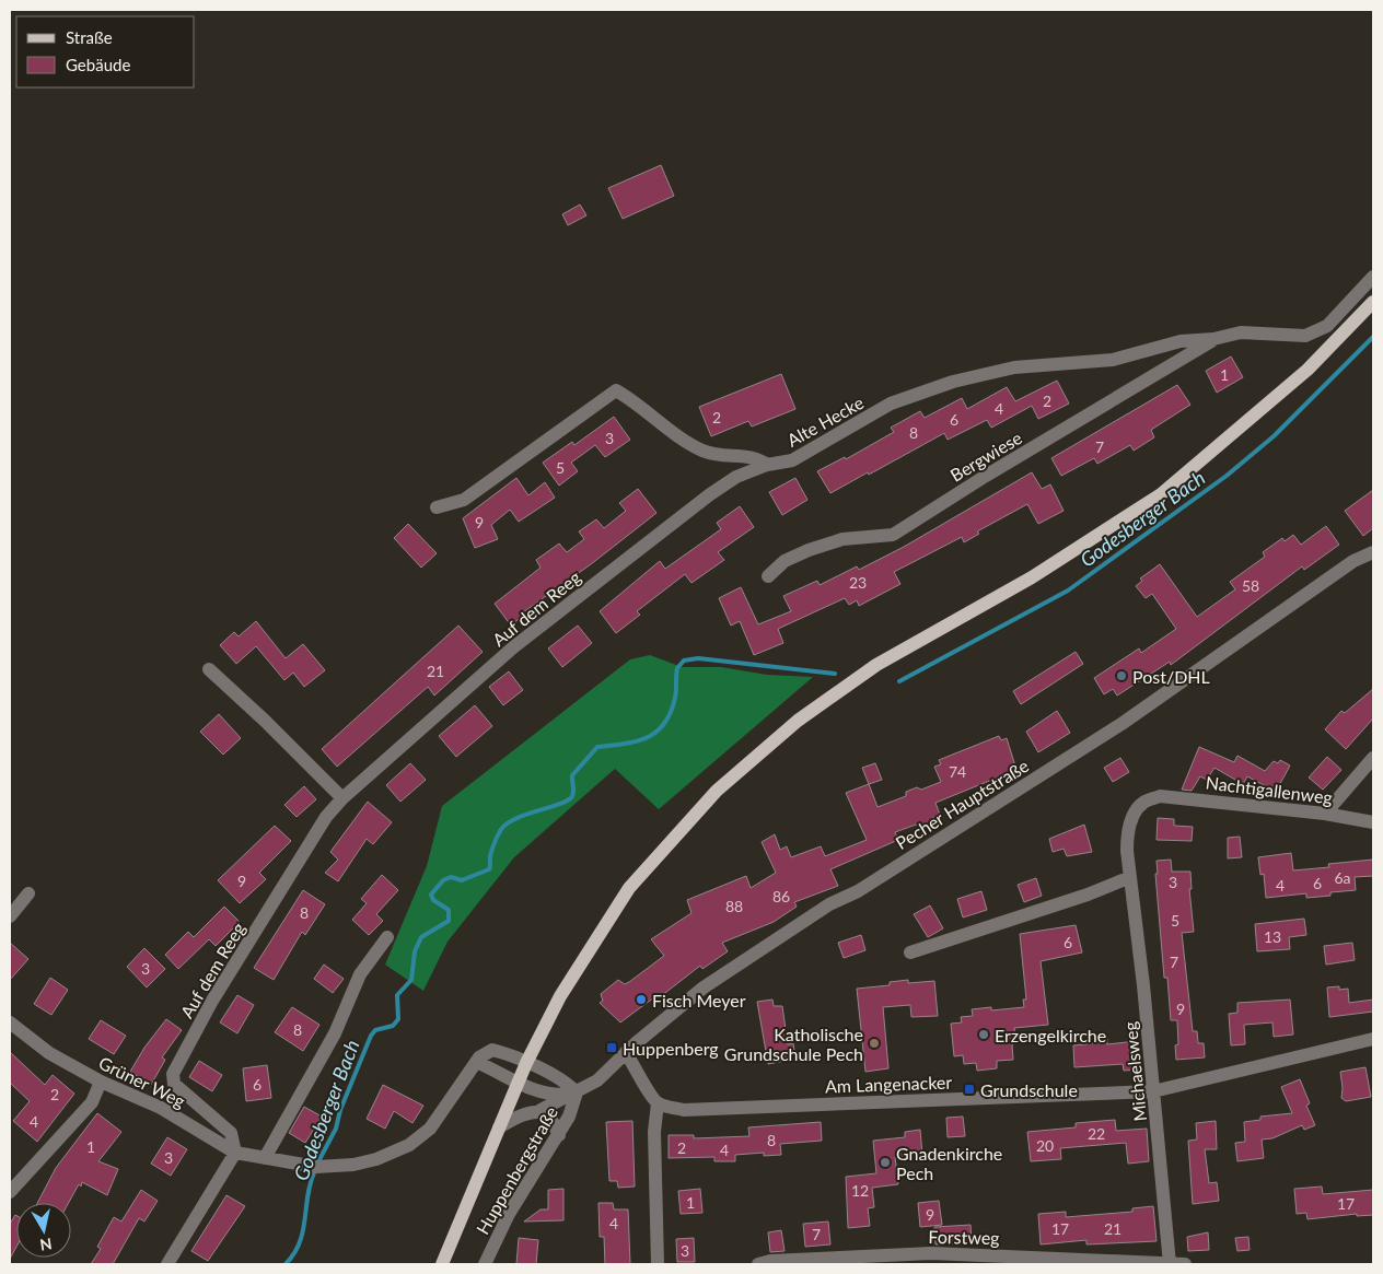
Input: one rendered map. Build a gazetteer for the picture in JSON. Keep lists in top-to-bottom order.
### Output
{
  "streets": {
    "street": [
      "Alte Hecke",
      "Bergwiese",
      "Auf dem Reeg",
      "Nachtigallenweg",
      "Pecher Hauptstraße",
      "Michaelsweg",
      "Grüner Weg",
      "Am Langenacker",
      "Huppenbergstraße",
      "Forstweg"
    ]
  },
  "crossings": [
    ["Alte Hecke", "Bergwiese"],
    ["Alte Hecke", "Auf dem Reeg"],
    ["Auf dem Reeg", "Grüner Weg"],
    ["Nachtigallenweg", "Michaelsweg"],
    ["Pecher Hauptstraße", "Huppenbergstraße"],
    ["Michaelsweg", "Am Langenacker"],
    ["Michaelsweg", "Forstweg"]
  ],
  "water": ["Godesberger Bach"],
  "places": {
    "other": [
      "Post/DHL",
      "Fisch Meyer",
      "Erzengelkirche",
      "Katholische Grundschule Pech",
      "Gnadenkirche Pech"
    ],
    "transit": ["Huppenberg", "Grundschule"]
  },
  "house_numbers": [
    "1",
    "2",
    "4",
    "2",
    "6",
    "8",
    "3",
    "7",
    "5",
    "9",
    "23",
    "58",
    "21",
    "74",
    "6a",
    "9",
    "3",
    "6",
    "4",
    "86",
    "88",
    "8",
    "5",
    "13",
    "6",
    "7",
    "3",
    "9",
    "8",
    "6",
    "2",
    "4",
    "22",
    "8",
    "20",
    "1",
    "2",
    "4",
    "3",
    "12",
    "1",
    "17",
    "9",
    "4",
    "17",
    "21",
    "7",
    "3"
  ],
  "legend": ["Straße", "Gebäude"],
  "north": "bottom"
}
